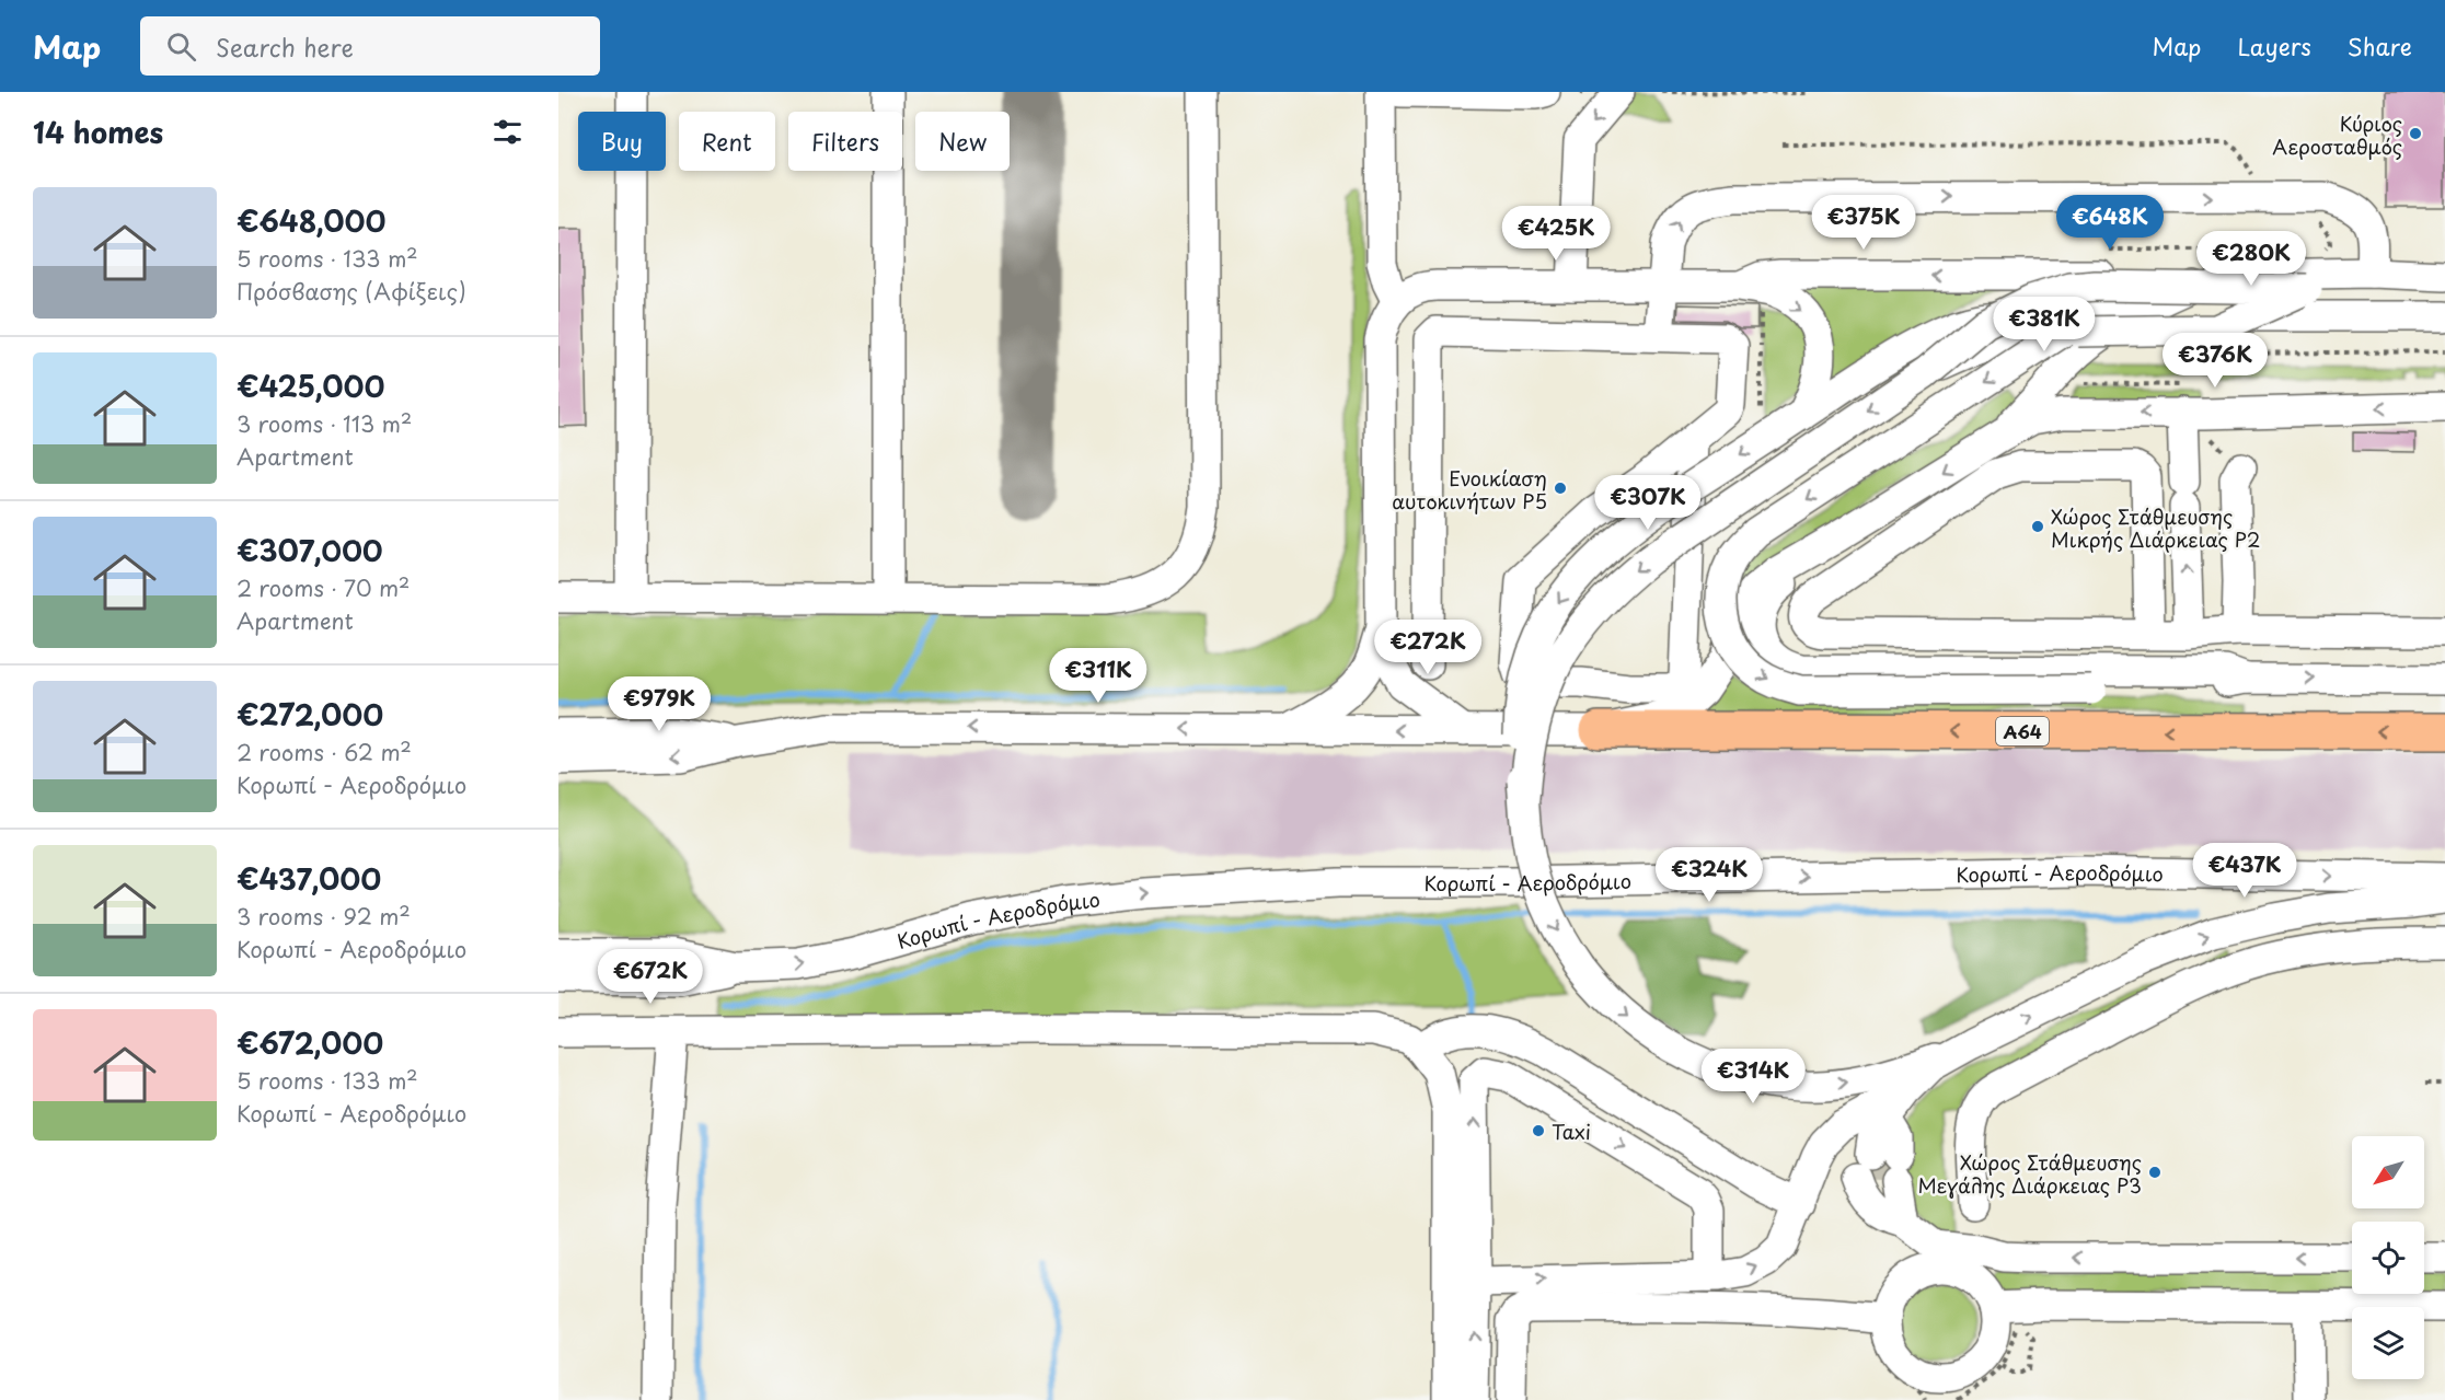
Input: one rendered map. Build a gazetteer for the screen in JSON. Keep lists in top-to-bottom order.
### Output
{
  "streets": {
    "highway": ["Α64"],
    "street": ["Κορωπί - Αεροδρόμιο"]
  },
  "places": [
    "Κύριος Αεροσταθμός",
    "Ενοικίαση αυτοκινήτων P5",
    "Χώρος Στάθμευσης Μικρής Διάρκειας P2",
    "Taxi",
    "Χώρος Στάθμευσης Μεγάλης Διάρκειας P3"
  ],
  "north": "bottom left",
  "page": {
    "header": "Map",
    "search": "Search here",
    "nav": ["Map", "Layers", "Share"],
    "heading": "14 homes",
    "chip": [
      "Buy",
      "Rent",
      "Filters",
      "New"
    ],
    "list": [
      {
        "name": "€648,000",
        "note": "5 rooms · 133 m² · Πρόσβασης (Αφίξεις)"
      },
      {
        "name": "€425,000",
        "note": "3 rooms · 113 m² · Apartment"
      },
      {
        "name": "€307,000",
        "note": "2 rooms · 70 m² · Apartment"
      },
      {
        "name": "€272,000",
        "note": "2 rooms · 62 m² · Κορωπί - Αεροδρόμιο"
      },
      {
        "name": "€437,000",
        "note": "3 rooms · 92 m² · Κορωπί - Αεροδρόμιο"
      },
      {
        "name": "€672,000",
        "note": "5 rooms · 133 m² · Κορωπί - Αεροδρόμιο"
      }
    ],
    "price": [
      "€375K",
      "€648K",
      "€425K",
      "€280K",
      "€381K",
      "€376K",
      "€307K",
      "€272K",
      "€311K",
      "€979K",
      "€437K",
      "€324K",
      "€672K",
      "€314K"
    ]
  }
}
